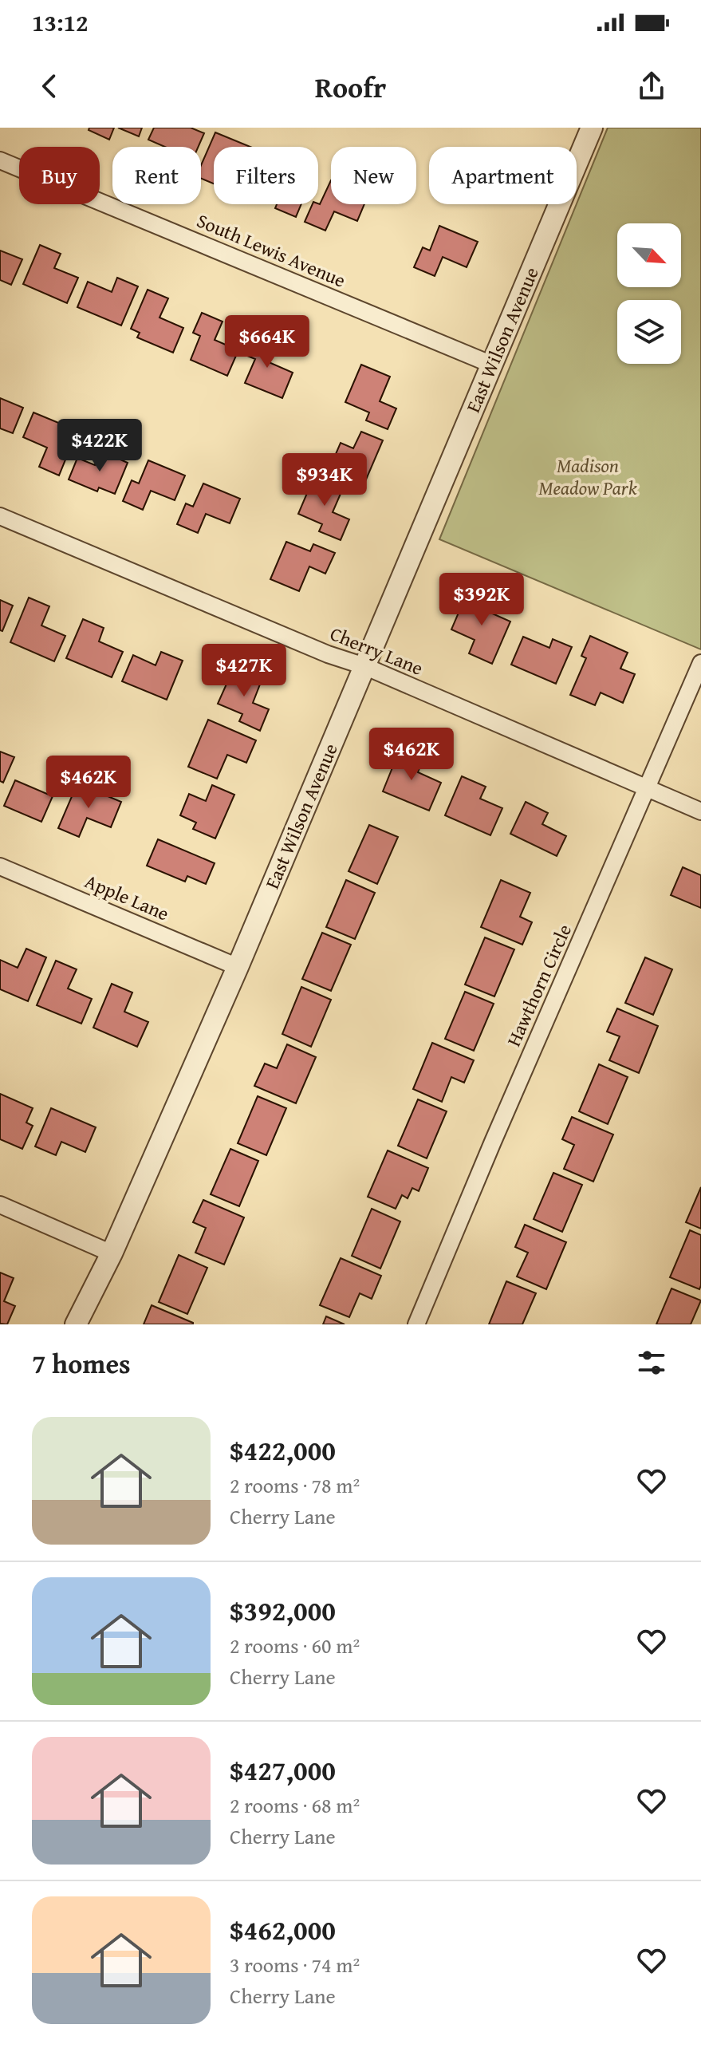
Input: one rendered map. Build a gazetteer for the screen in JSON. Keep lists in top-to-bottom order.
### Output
{
  "streets": {
    "street": [
      "South Lewis Avenue",
      "East Wilson Avenue",
      "Cherry Lane",
      "Apple Lane",
      "Hawthorn Circle"
    ]
  },
  "crossings": [
    ["South Lewis Avenue", "East Wilson Avenue"],
    ["East Wilson Avenue", "Cherry Lane"],
    ["East Wilson Avenue", "Apple Lane"],
    ["Cherry Lane", "Hawthorn Circle"]
  ],
  "parks": ["Madison Meadow Park"],
  "north": "bottom right",
  "page": {
    "status": "13:12",
    "header": "Roofr",
    "chip": [
      "Buy",
      "Rent",
      "Filters",
      "New",
      "Apartment"
    ],
    "price": [
      "$664K",
      "$422K",
      "$934K",
      "$392K",
      "$427K",
      "$462K",
      "$462K"
    ],
    "heading": "7 homes",
    "list": [
      {
        "name": "$422,000",
        "note": "2 rooms · 78 m² · Cherry Lane"
      },
      {
        "name": "$392,000",
        "note": "2 rooms · 60 m² · Cherry Lane"
      },
      {
        "name": "$427,000",
        "note": "2 rooms · 68 m² · Cherry Lane"
      },
      {
        "name": "$462,000",
        "note": "3 rooms · 74 m² · Cherry Lane"
      }
    ]
  }
}
